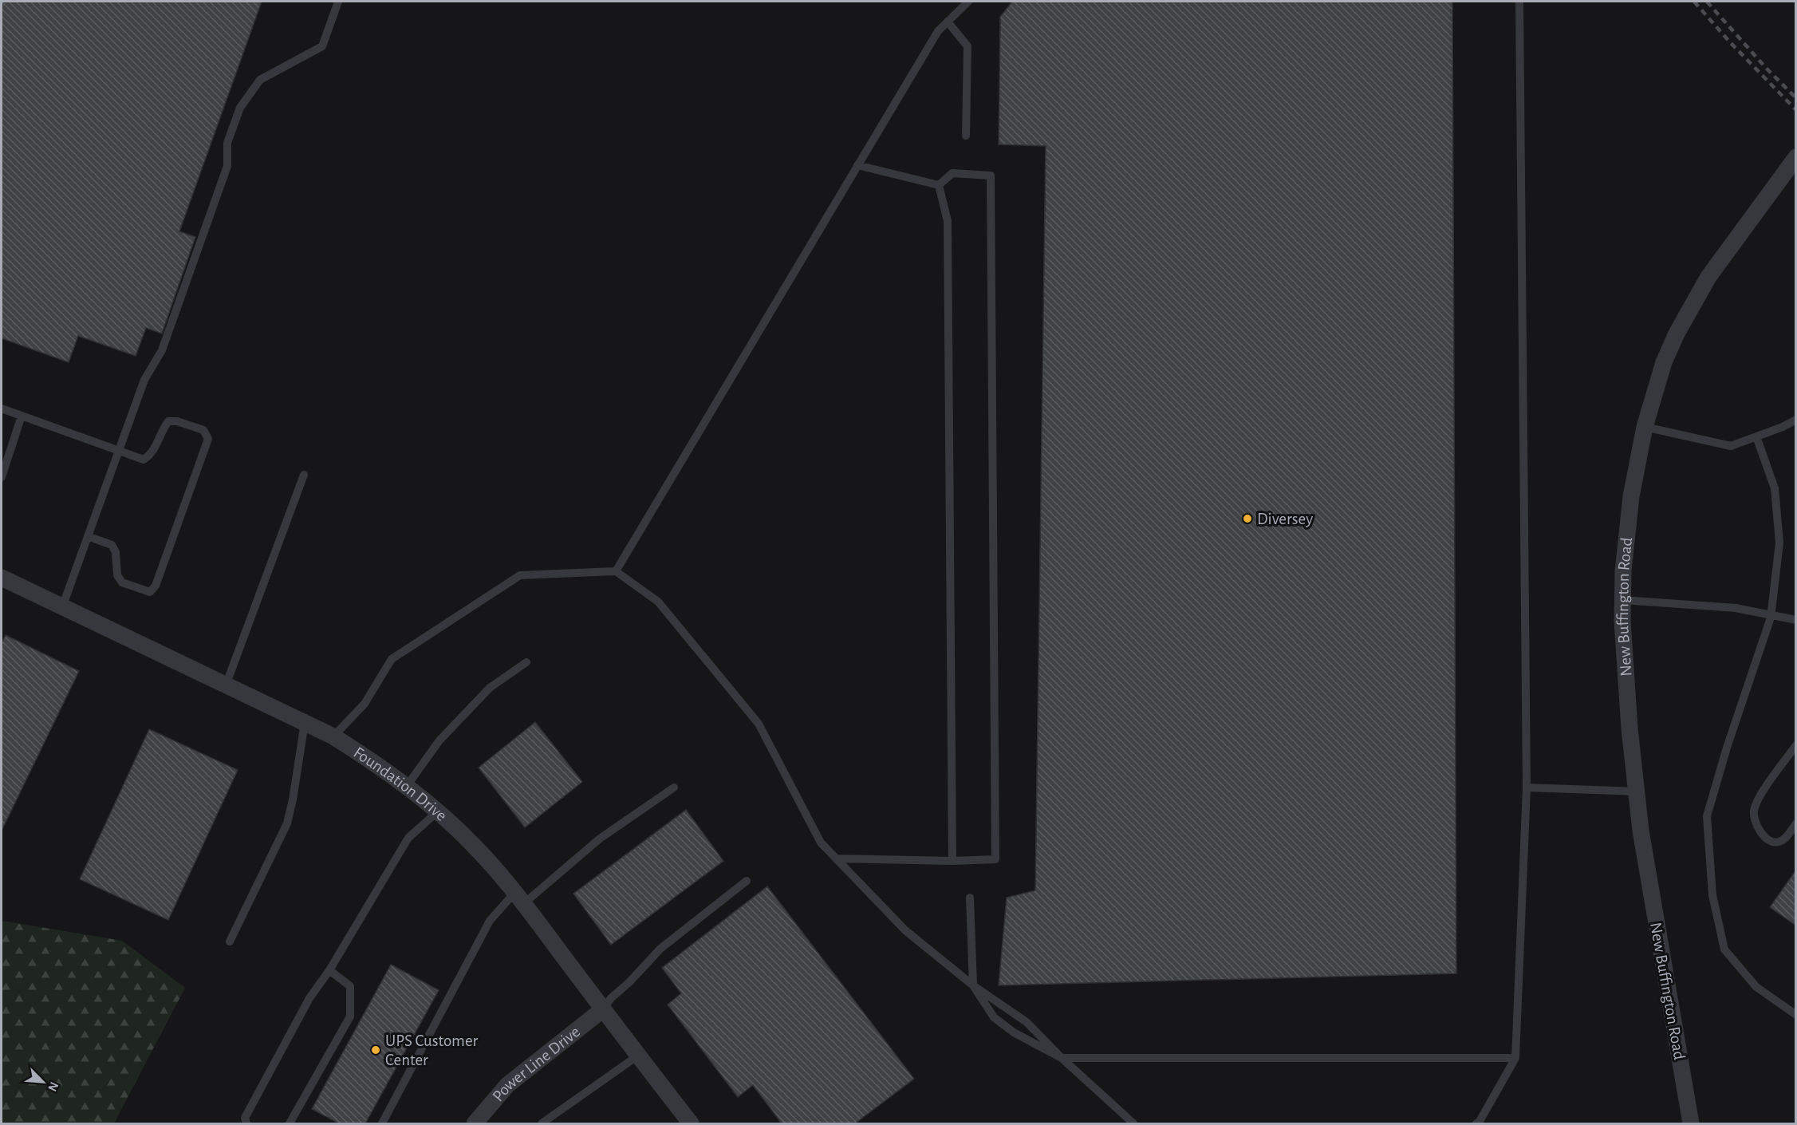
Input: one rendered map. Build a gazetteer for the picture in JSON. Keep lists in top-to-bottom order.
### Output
{
  "streets": {
    "street": ["New Buffington Road", "Foundation Drive", "Power Line Drive"]
  },
  "crossings": [
    ["Foundation Drive", "Power Line Drive"]
  ],
  "places": ["Diversey", "UPS Customer Center"],
  "north": "bottom right"
}
